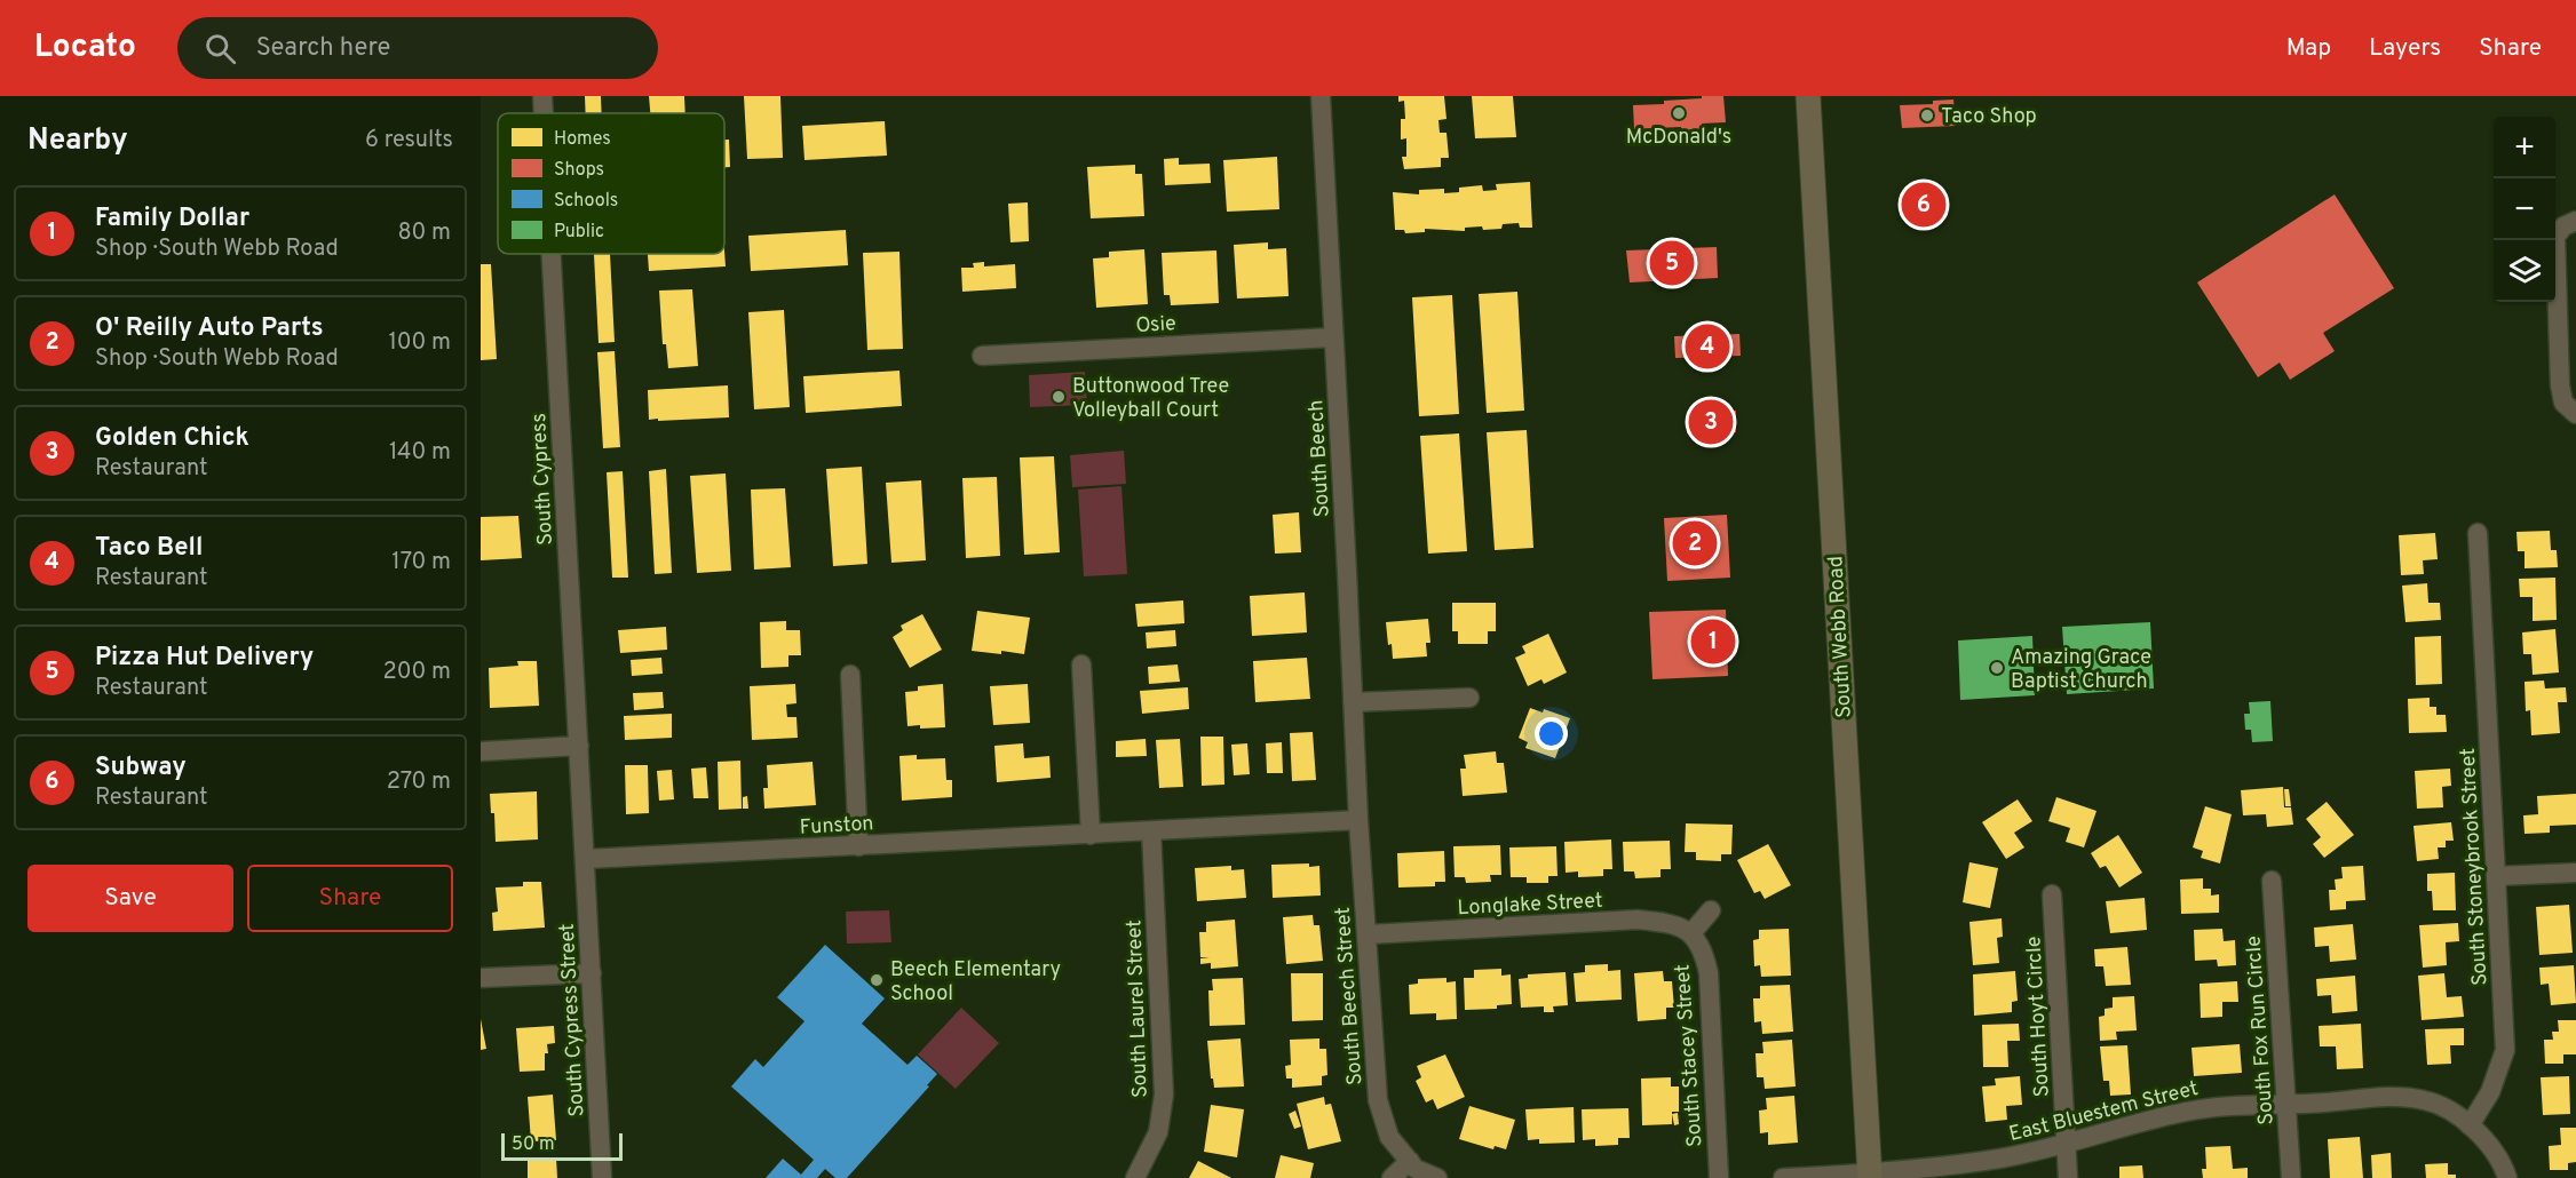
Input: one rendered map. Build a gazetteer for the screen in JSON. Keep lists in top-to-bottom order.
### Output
{
  "streets": {
    "main road": ["South Webb Road"],
    "street": [
      "Osie",
      "South Beech",
      "South Cypress",
      "Funston",
      "South Stoneybrook Street",
      "Longlake Street",
      "South Beech Street",
      "South Laurel Street",
      "South Hoyt Circle",
      "South Cypress Street",
      "South Fox Run Circle",
      "South Stacey Street",
      "East Bluestem Street"
    ]
  },
  "crossings": [
    ["Osie", "South Beech"],
    ["South Beech", "South Beech Street"],
    ["South Cypress", "Funston"],
    ["South Cypress", "South Cypress Street"],
    ["South Webb Road", "East Bluestem Street"],
    ["Funston", "South Laurel Street"],
    ["Funston", "South Cypress Street"],
    ["South Stoneybrook Street", "East Bluestem Street"],
    ["Longlake Street", "South Beech Street"],
    ["Longlake Street", "South Stacey Street"],
    ["South Hoyt Circle", "East Bluestem Street"],
    ["South Fox Run Circle", "East Bluestem Street"]
  ],
  "places": [
    "McDonald's",
    "Taco Shop",
    "Buttonwood Tree Volleyball Court",
    "Amazing Grace Baptist Church",
    "Beech Elementary School"
  ],
  "legend": [
    "Homes",
    "Shops",
    "Schools",
    "Public"
  ],
  "scale_bar": "50 m",
  "page": {
    "header": "Locato",
    "search": "Search here",
    "nav": ["Map", "Layers", "Share"],
    "heading": ["Nearby", "6 results"],
    "map_buttons": ["+", "−"],
    "pins": [
      "6",
      "5",
      "4",
      "3",
      "2",
      "1"
    ],
    "list": [
      {
        "mark": "1",
        "name": "Family Dollar",
        "note": "Shop · South Webb Road",
        "value": "80 m"
      },
      {
        "mark": "2",
        "name": "O' Reilly Auto Parts",
        "note": "Shop · South Webb Road",
        "value": "100 m"
      },
      {
        "mark": "3",
        "name": "Golden Chick",
        "note": "Restaurant",
        "value": "140 m"
      },
      {
        "mark": "4",
        "name": "Taco Bell",
        "note": "Restaurant",
        "value": "170 m"
      },
      {
        "mark": "5",
        "name": "Pizza Hut Delivery",
        "note": "Restaurant",
        "value": "200 m"
      },
      {
        "mark": "6",
        "name": "Subway",
        "note": "Restaurant",
        "value": "270 m"
      }
    ],
    "buttons": ["Save", "Share"],
    "scale": "50 m"
  }
}
